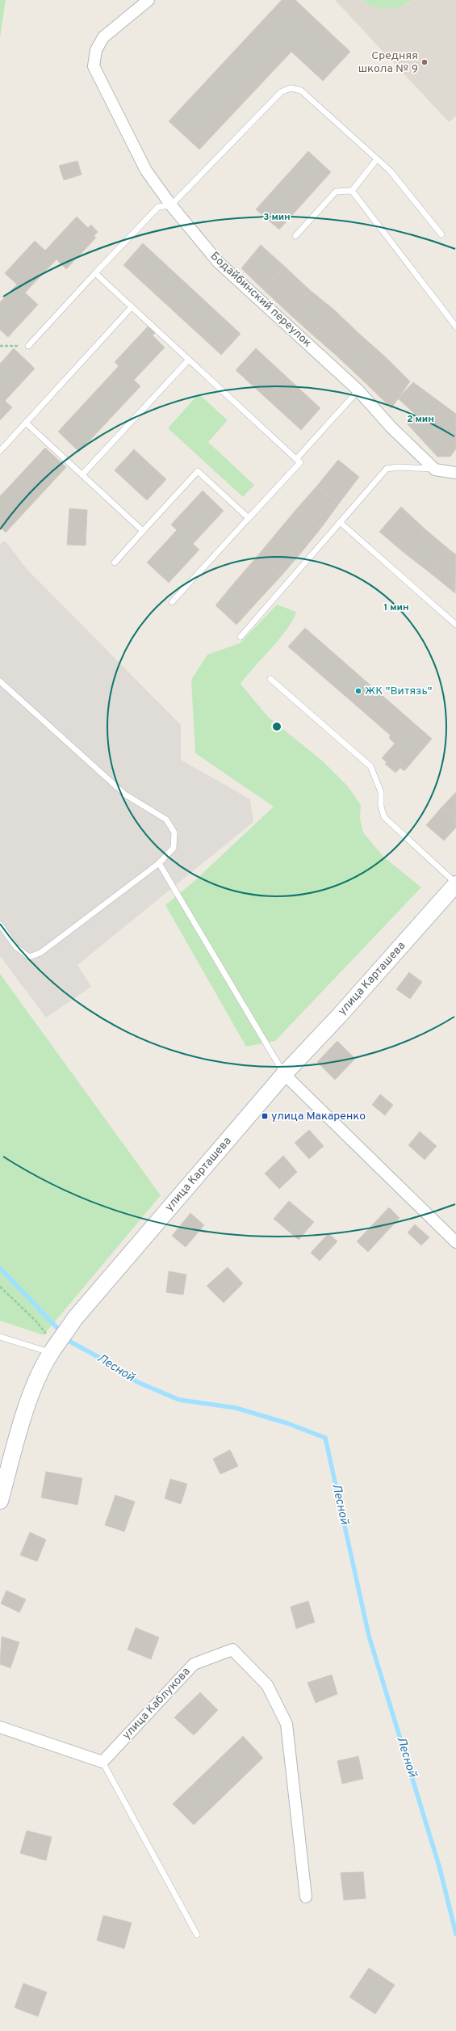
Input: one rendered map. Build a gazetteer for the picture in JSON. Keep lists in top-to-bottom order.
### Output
{
  "streets": {
    "main road": ["улица Карташева"],
    "street": ["Бодайбинский переулок", "улица Каблукова"]
  },
  "water": ["Лесной"],
  "places": {
    "other": ["Средняя школа № 9", "ЖК \"Витязь\""],
    "transit": ["улица Макаренко"]
  },
  "rings": ["3 мин", "2 мин", "1 мин"]
}
